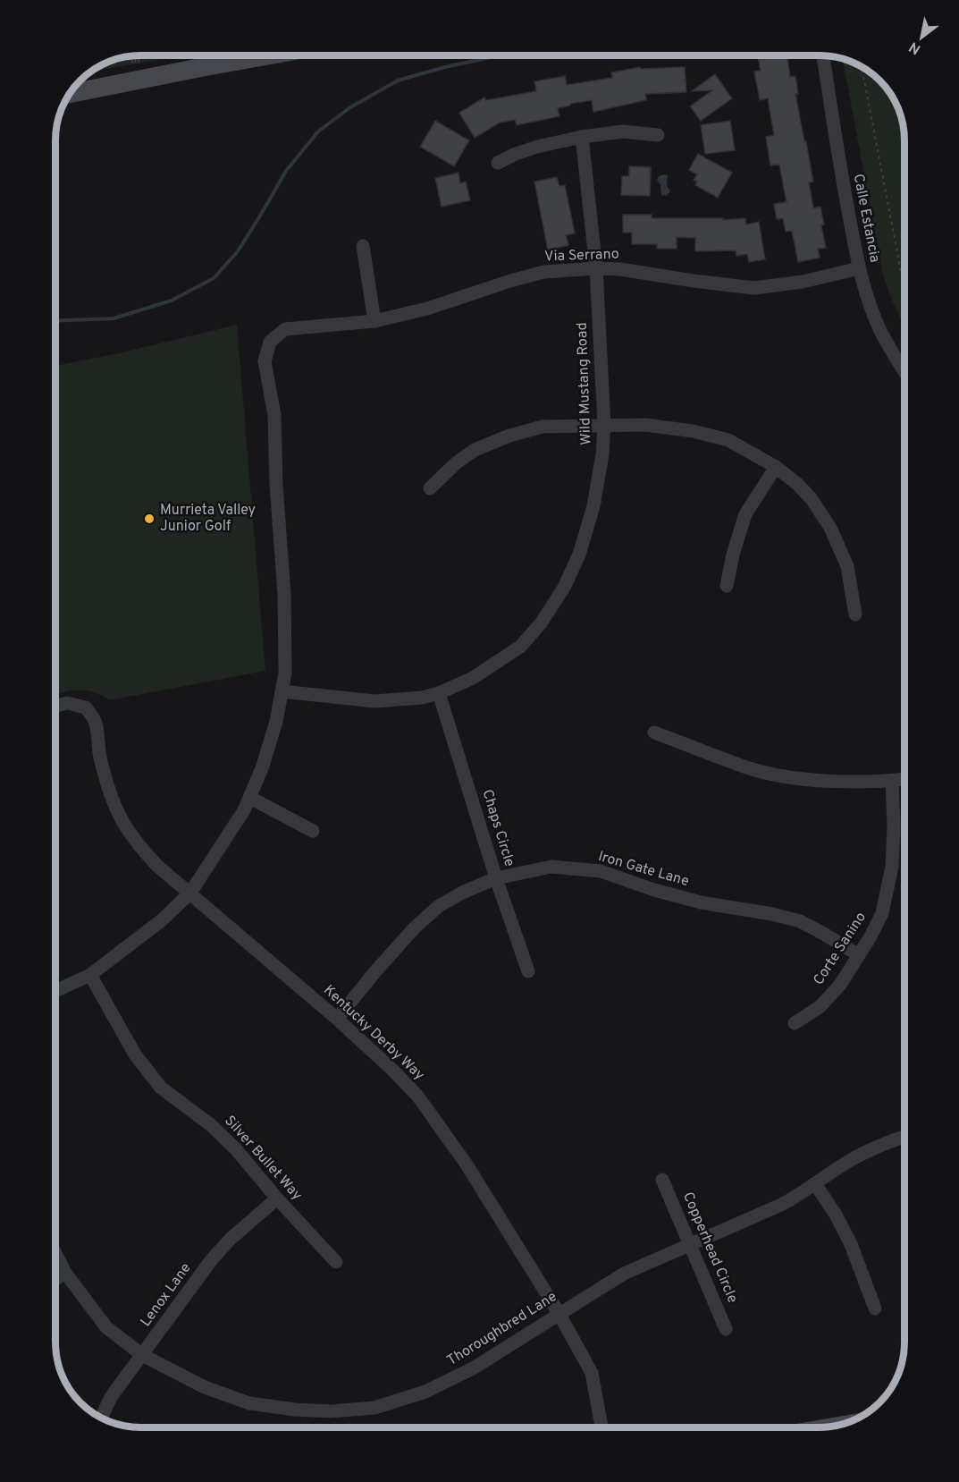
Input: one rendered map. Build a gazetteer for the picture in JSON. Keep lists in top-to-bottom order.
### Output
{
  "streets": {
    "street": [
      "Calle Estancia",
      "Via Serrano",
      "Wild Mustang Road",
      "Chaps Circle",
      "Iron Gate Lane",
      "Corte Sanino",
      "Kentucky Derby Way",
      "Silver Bullet Way",
      "Copperhead Circle",
      "Lenox Lane",
      "Thoroughbred Lane"
    ]
  },
  "crossings": [
    ["Calle Estancia", "Via Serrano"],
    ["Via Serrano", "Wild Mustang Road"],
    ["Wild Mustang Road", "Chaps Circle"],
    ["Chaps Circle", "Iron Gate Lane"],
    ["Iron Gate Lane", "Corte Sanino"],
    ["Iron Gate Lane", "Kentucky Derby Way"],
    ["Kentucky Derby Way", "Thoroughbred Lane"],
    ["Silver Bullet Way", "Lenox Lane"],
    ["Copperhead Circle", "Thoroughbred Lane"],
    ["Lenox Lane", "Thoroughbred Lane"]
  ],
  "places": ["Murrieta Valley Junior Golf"],
  "north": "bottom left"
}
